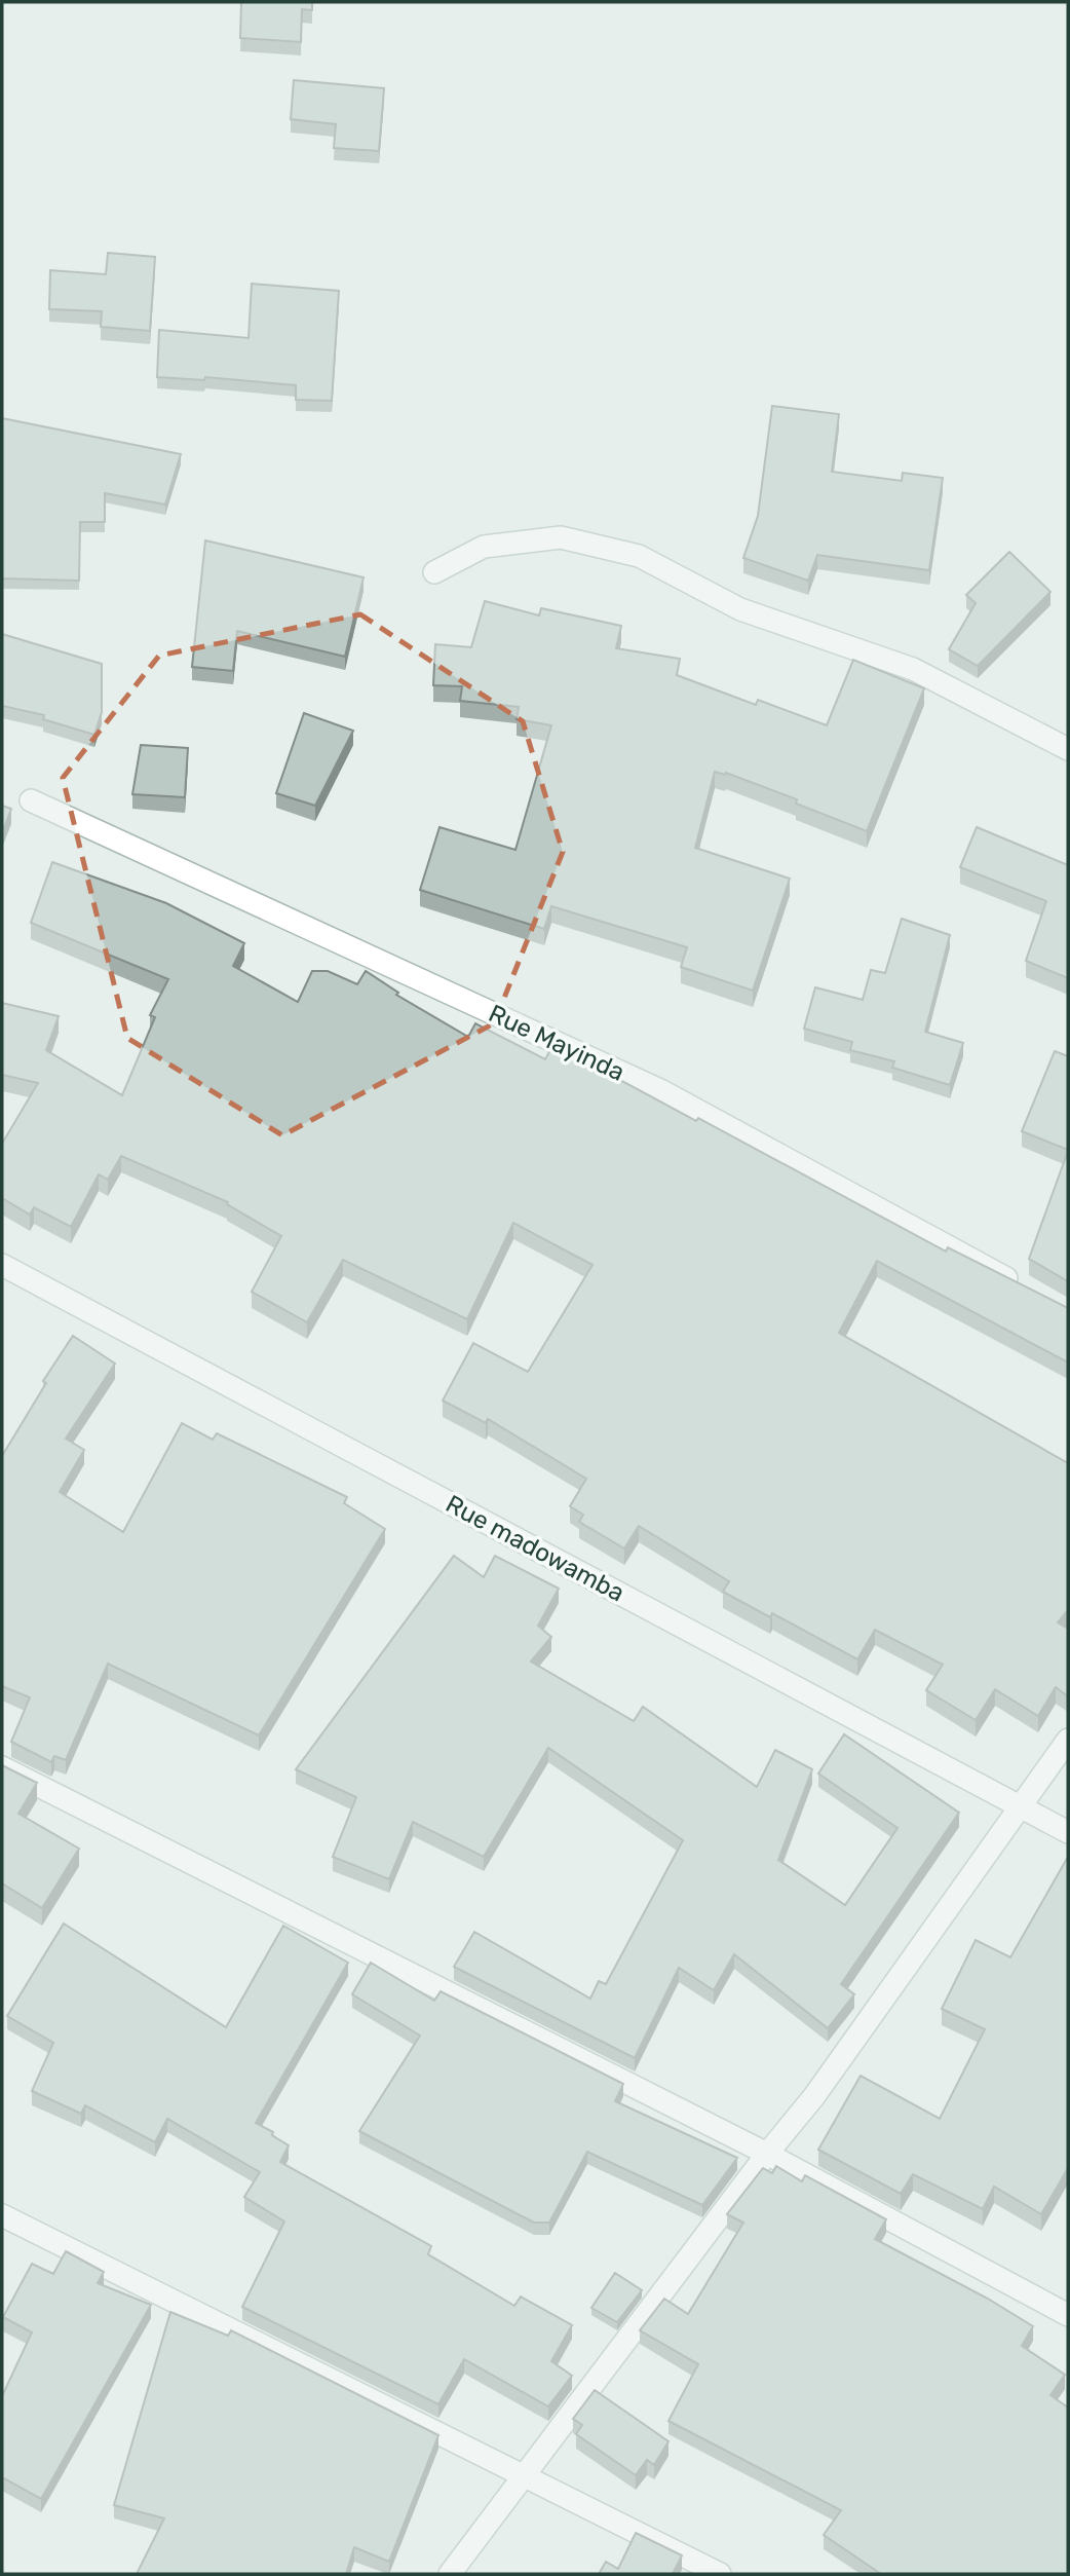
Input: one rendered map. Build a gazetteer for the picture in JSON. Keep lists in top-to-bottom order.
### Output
{
  "streets": {
    "street": ["Rue Mayinda", "Rue madowamba"]
  }
}
